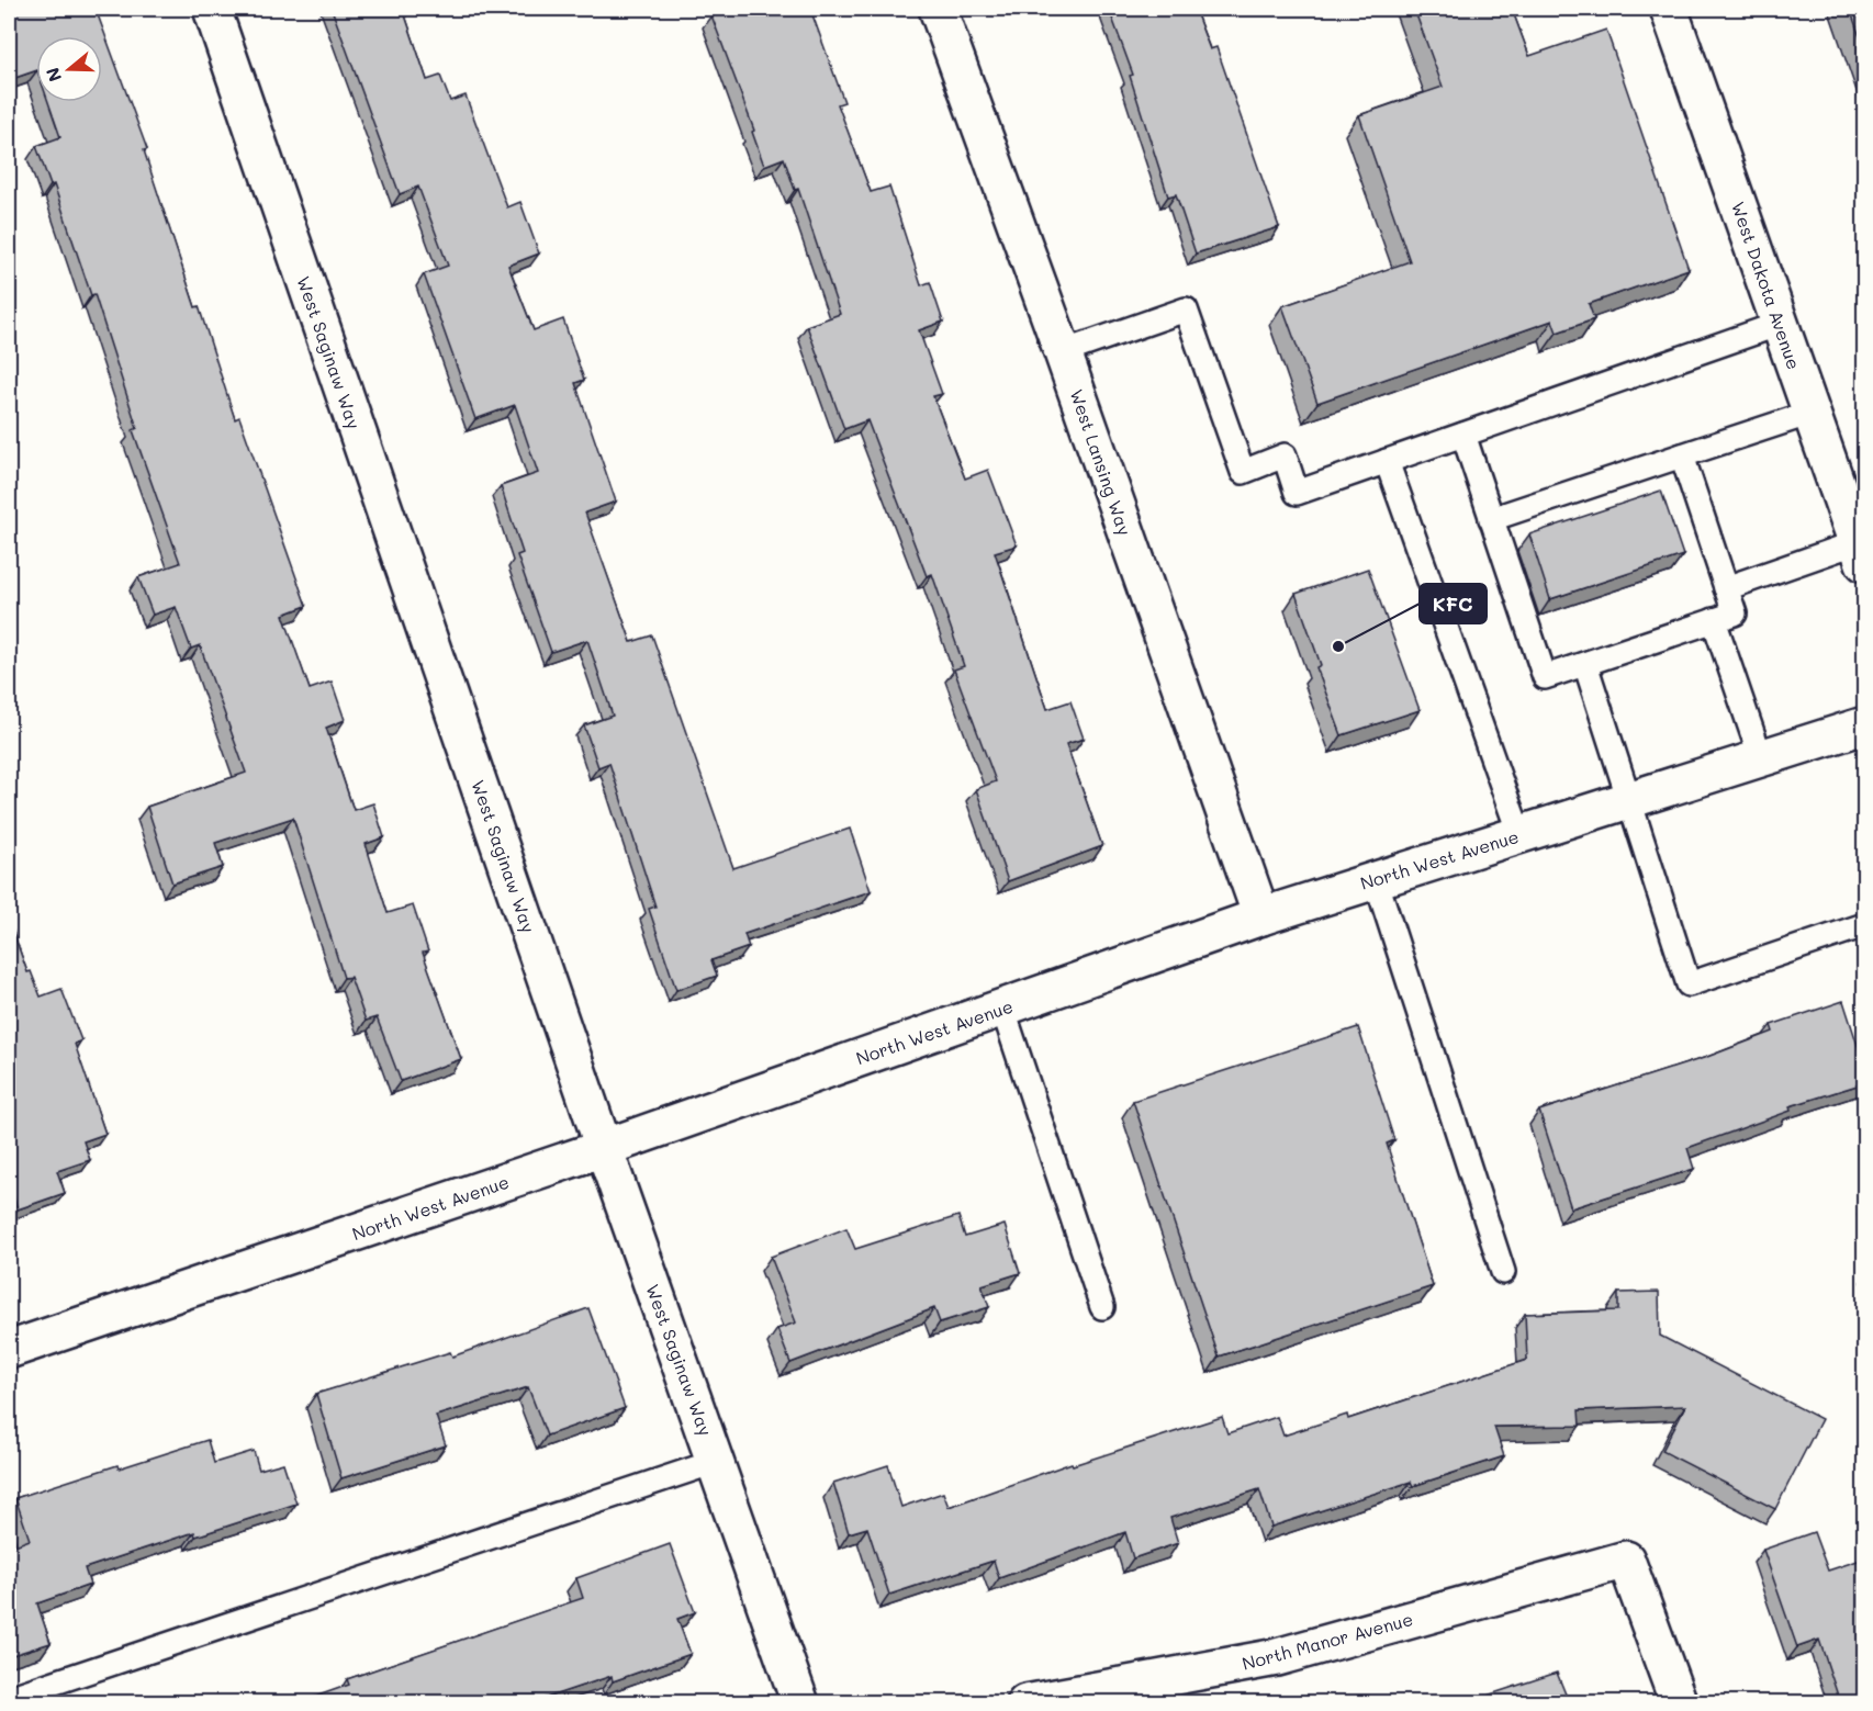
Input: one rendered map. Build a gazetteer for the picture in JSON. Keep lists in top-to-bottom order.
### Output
{
  "streets": {
    "street": [
      "West Dakota Avenue",
      "West Saginaw Way",
      "West Lansing Way",
      "North West Avenue",
      "North Manor Avenue"
    ]
  },
  "crossings": [
    ["West Saginaw Way", "North West Avenue"],
    ["West Lansing Way", "North West Avenue"]
  ],
  "places": ["KFC"],
  "north": "left"
}
